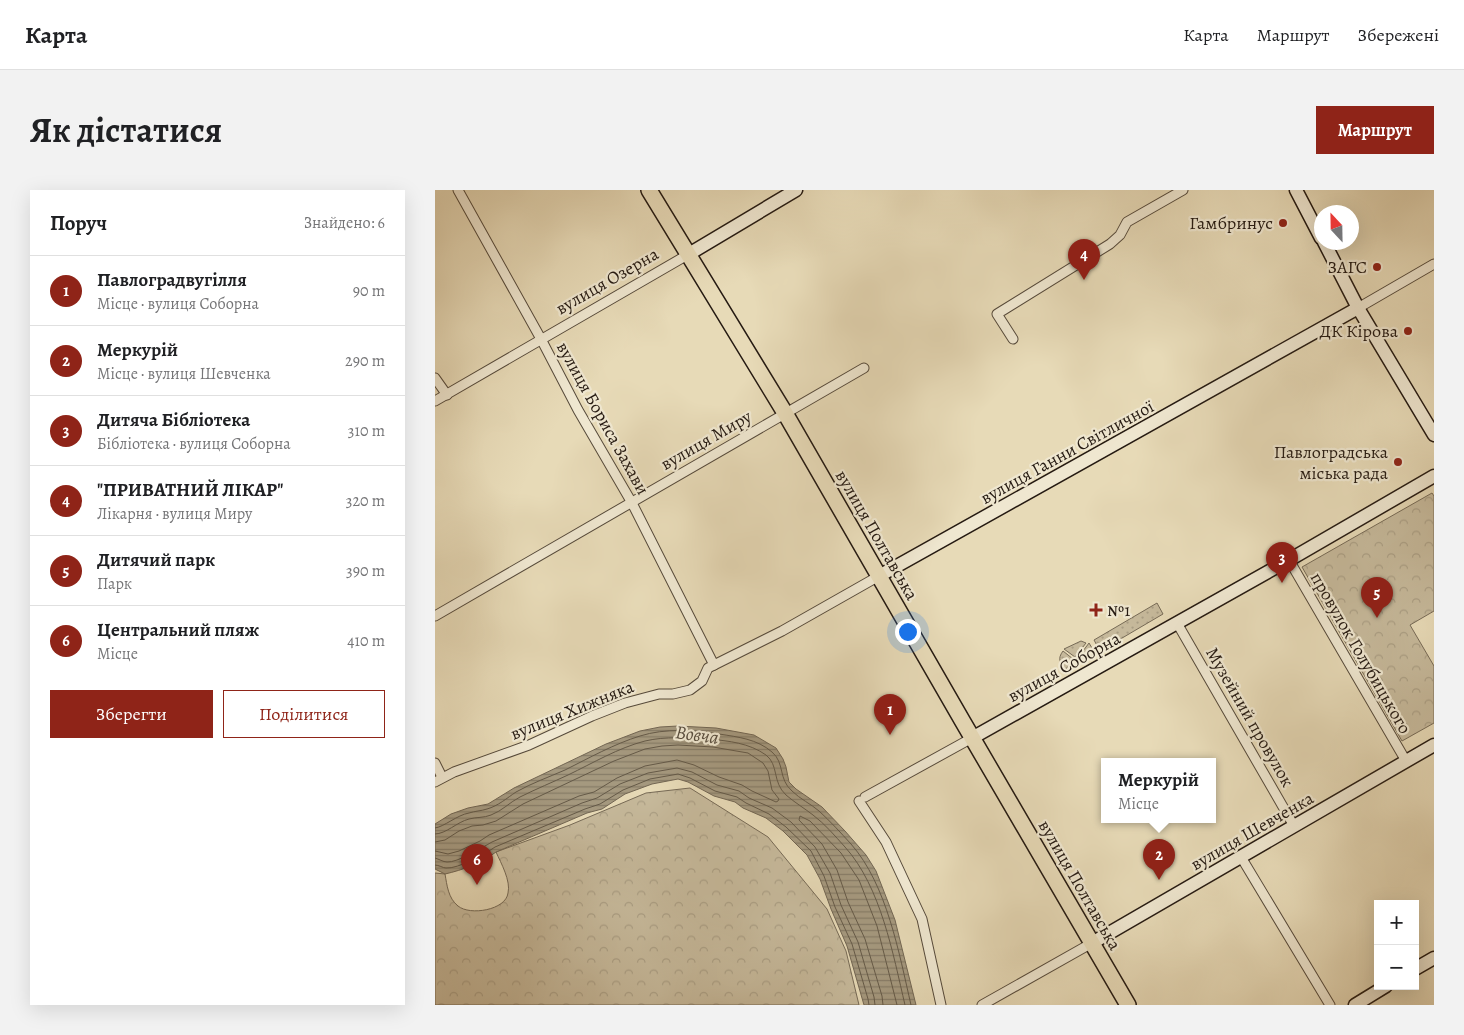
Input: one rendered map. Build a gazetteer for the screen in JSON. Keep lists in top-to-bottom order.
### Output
{
  "streets": {
    "main road": ["вулиця Полтавська"],
    "street": [
      "вулиця Озерна",
      "вулиця Бориса Захави",
      "вулиця Миру",
      "вулиця Ганни Світличної",
      "провулок Голубицького",
      "вулиця Соборна",
      "вулиця Хижняка",
      "Музейний провулок",
      "вулиця Шевченка"
    ]
  },
  "crossings": [
    ["вулиця Озерна", "вулиця Бориса Захави"],
    ["вулиця Озерна", "вулиця Полтавська"],
    ["вулиця Бориса Захави", "вулиця Миру"],
    ["вулиця Бориса Захави", "вулиця Ганни Світличної"],
    ["вулиця Бориса Захави", "вулиця Хижняка"],
    ["вулиця Миру", "вулиця Полтавська"],
    ["вулиця Ганни Світличної", "вулиця Полтавська"],
    ["вулиця Ганни Світличної", "вулиця Хижняка"],
    ["вулиця Полтавська", "вулиця Соборна"],
    ["вулиця Полтавська", "вулиця Шевченка"],
    ["провулок Голубицького", "вулиця Соборна"],
    ["провулок Голубицького", "вулиця Шевченка"],
    ["вулиця Соборна", "Музейний провулок"],
    ["Музейний провулок", "вулиця Шевченка"]
  ],
  "water": ["Вовча"],
  "places": {
    "other": [
      "Гамбринус",
      "ЗАГС",
      "ДК Кірова",
      "Павлоградська міська рада"
    ],
    "health": ["№1"]
  },
  "north": "top",
  "page": {
    "header": "Карта",
    "nav": ["Карта", "Маршрут", "Збережені"],
    "title": "Як дістатися",
    "buttons": [
      "Маршрут",
      ["Зберегти", "Поділитися"]
    ],
    "heading": ["Поруч", "Знайдено: 6"],
    "pins": [
      "4",
      "3",
      "5",
      "1",
      "2",
      "6"
    ],
    "list": [
      {
        "mark": "1",
        "name": "Павлоградвугілля",
        "note": "Місце · вулиця Соборна",
        "value": "90 m"
      },
      {
        "mark": "2",
        "name": "Меркурій",
        "note": "Місце · вулиця Шевченка",
        "value": "290 m"
      },
      {
        "mark": "3",
        "name": "Дитяча Бiблiотека",
        "note": "Бібліотека · вулиця Соборна",
        "value": "310 m"
      },
      {
        "mark": "4",
        "name": "\"ПРИВАТНИЙ ЛІКАР\"",
        "note": "Лікарня · вулиця Миру",
        "value": "320 m"
      },
      {
        "mark": "5",
        "name": "Дитячий парк",
        "note": "Парк",
        "value": "390 m"
      },
      {
        "mark": "6",
        "name": "Центральний пляж",
        "note": "Місце",
        "value": "410 m"
      }
    ],
    "popup": ["Меркурій", "Місце"],
    "map_buttons": ["+", "−"]
  }
}
